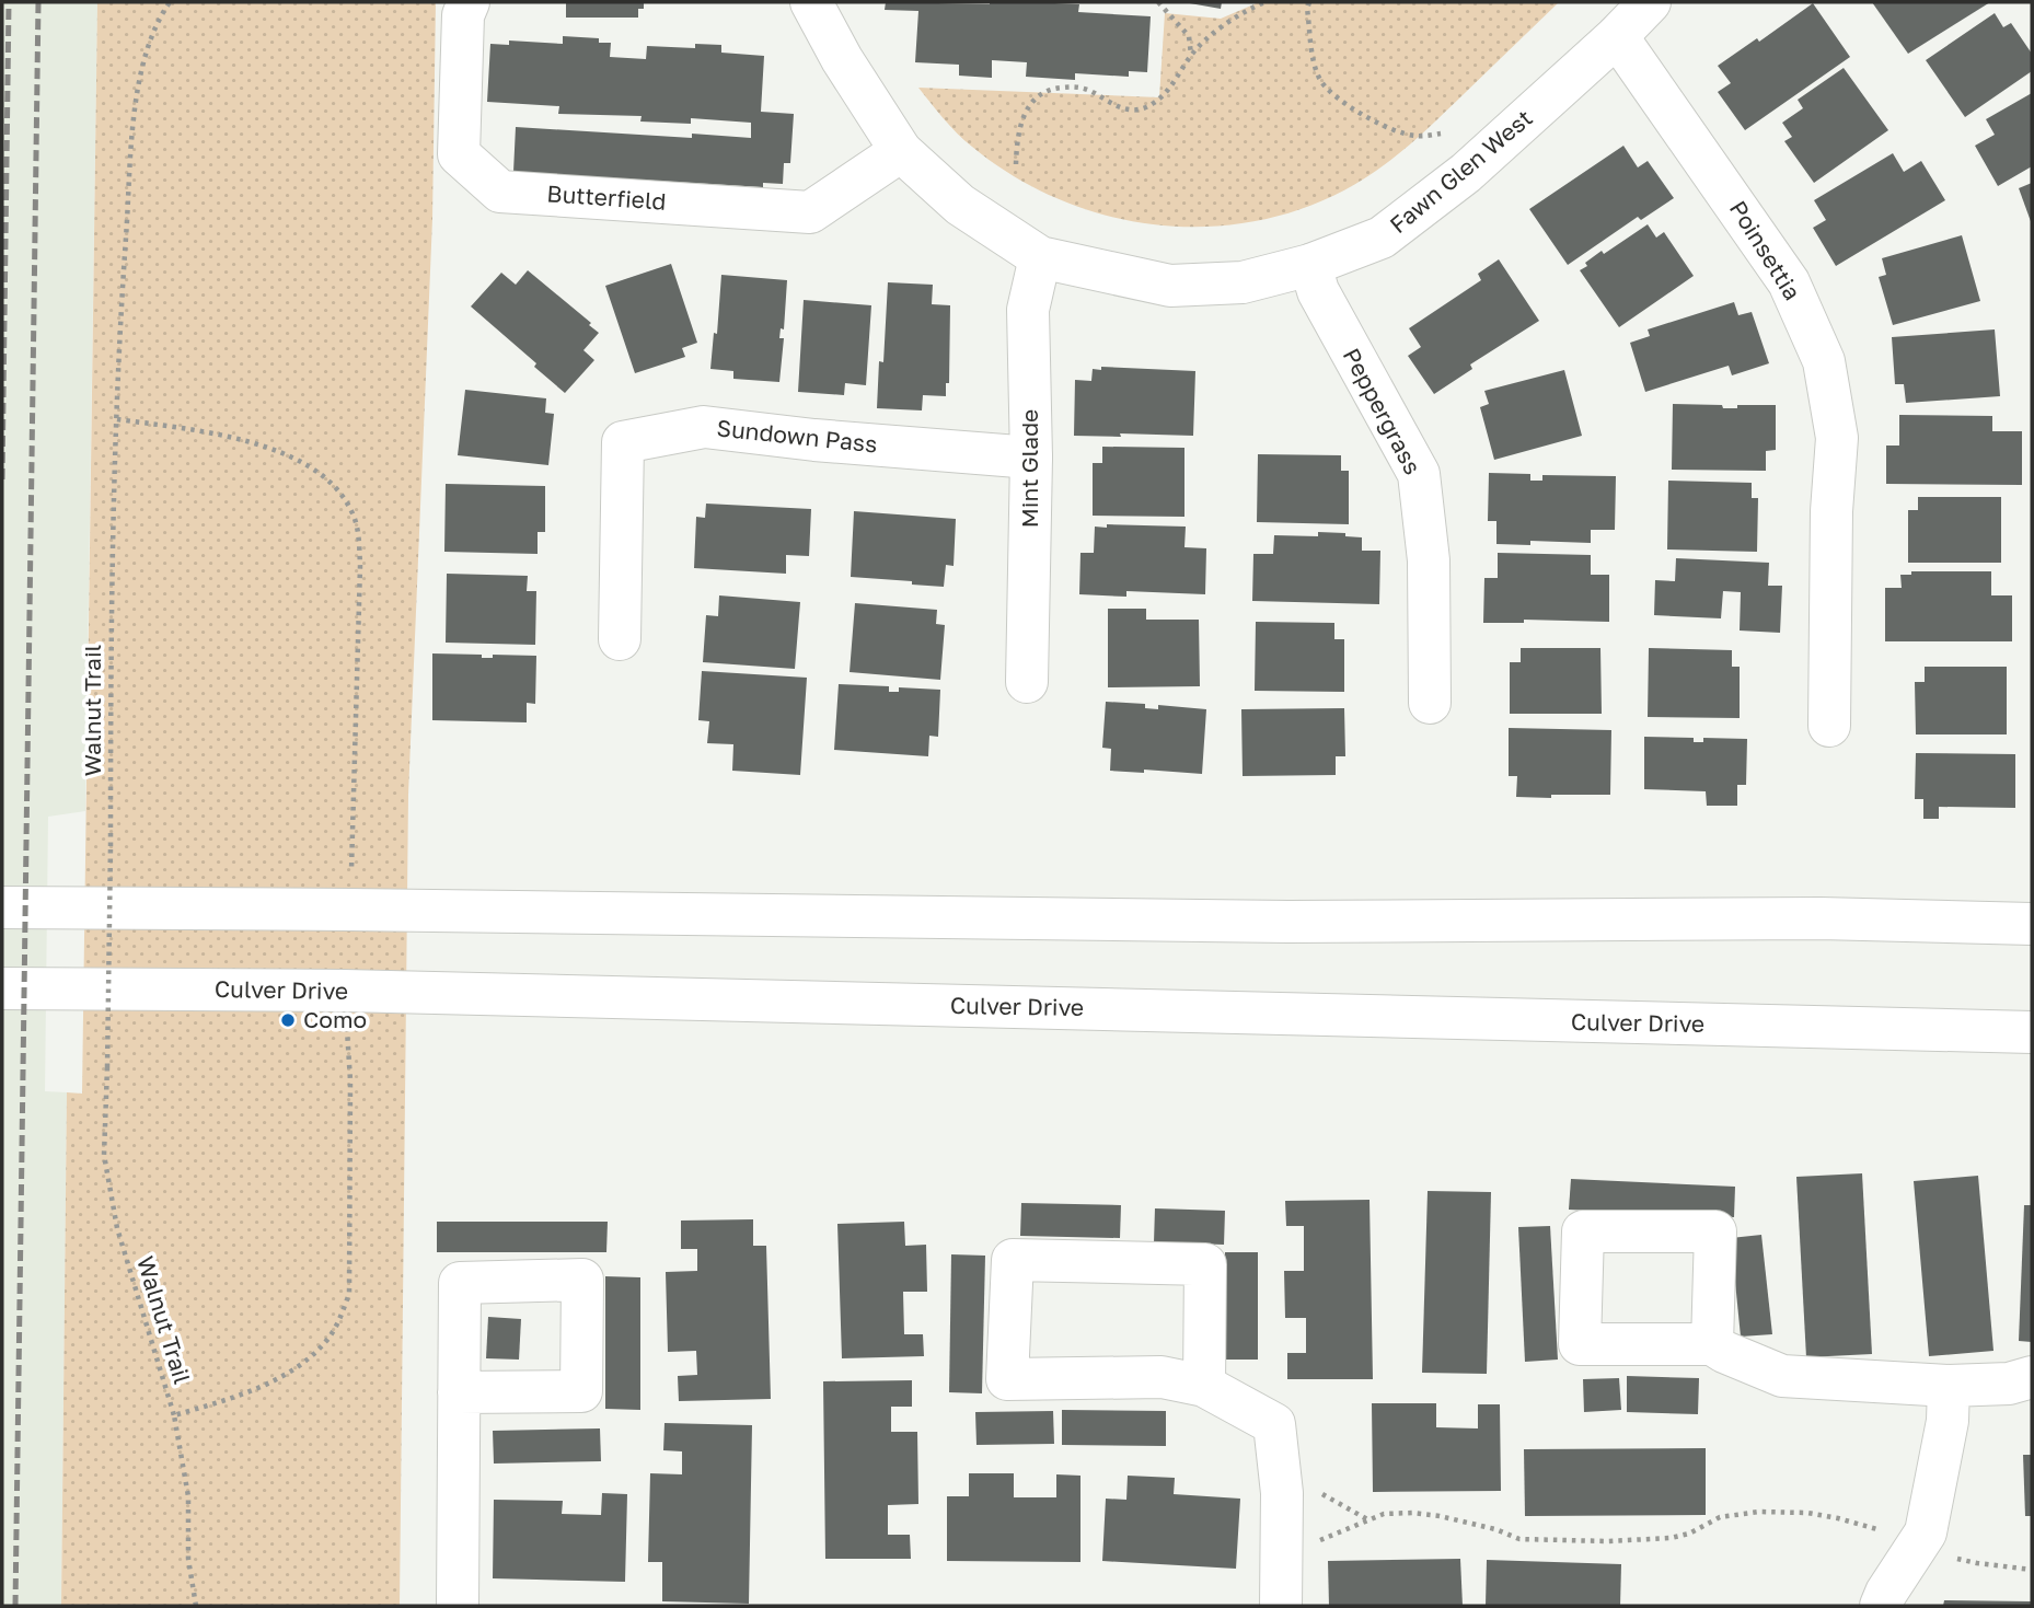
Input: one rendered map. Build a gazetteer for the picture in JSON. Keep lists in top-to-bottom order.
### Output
{
  "streets": {
    "main road": [
      "Fawn Glen West",
      "Butterfield",
      "Poinsettia",
      "Peppergrass",
      "Sundown Pass",
      "Mint Glade",
      "Culver Drive"
    ],
    "path": ["Walnut Trail"]
  },
  "crossings": [
    ["Fawn Glen West", "Butterfield"],
    ["Fawn Glen West", "Poinsettia"],
    ["Fawn Glen West", "Peppergrass"],
    ["Fawn Glen West", "Mint Glade"],
    ["Sundown Pass", "Mint Glade"],
    ["Walnut Trail", "Culver Drive"]
  ],
  "places": ["Como"]
}
